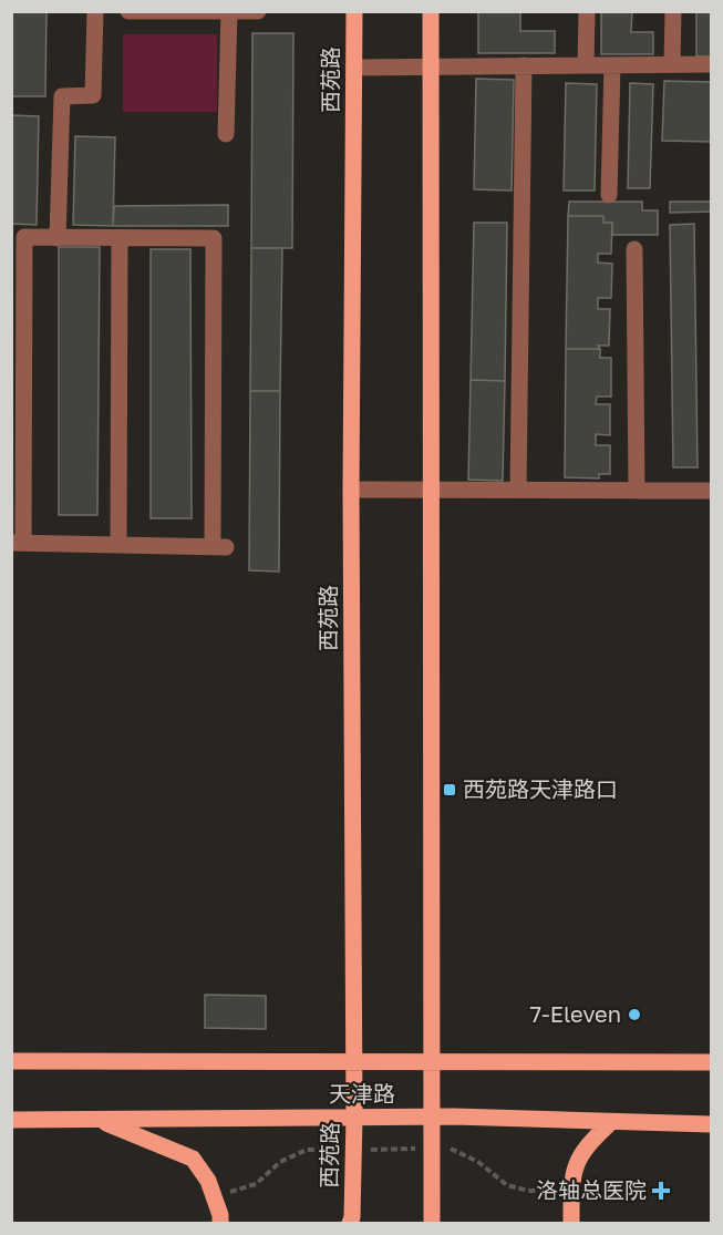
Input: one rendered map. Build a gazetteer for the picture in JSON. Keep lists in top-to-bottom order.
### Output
{
  "streets": {
    "main road": ["西苑路", "天津路"]
  },
  "crossings": [
    ["西苑路", "天津路"]
  ],
  "places": {
    "transit": ["西苑路天津路口"],
    "other": ["7-Eleven"],
    "health": ["洛轴总医院"]
  }
}
